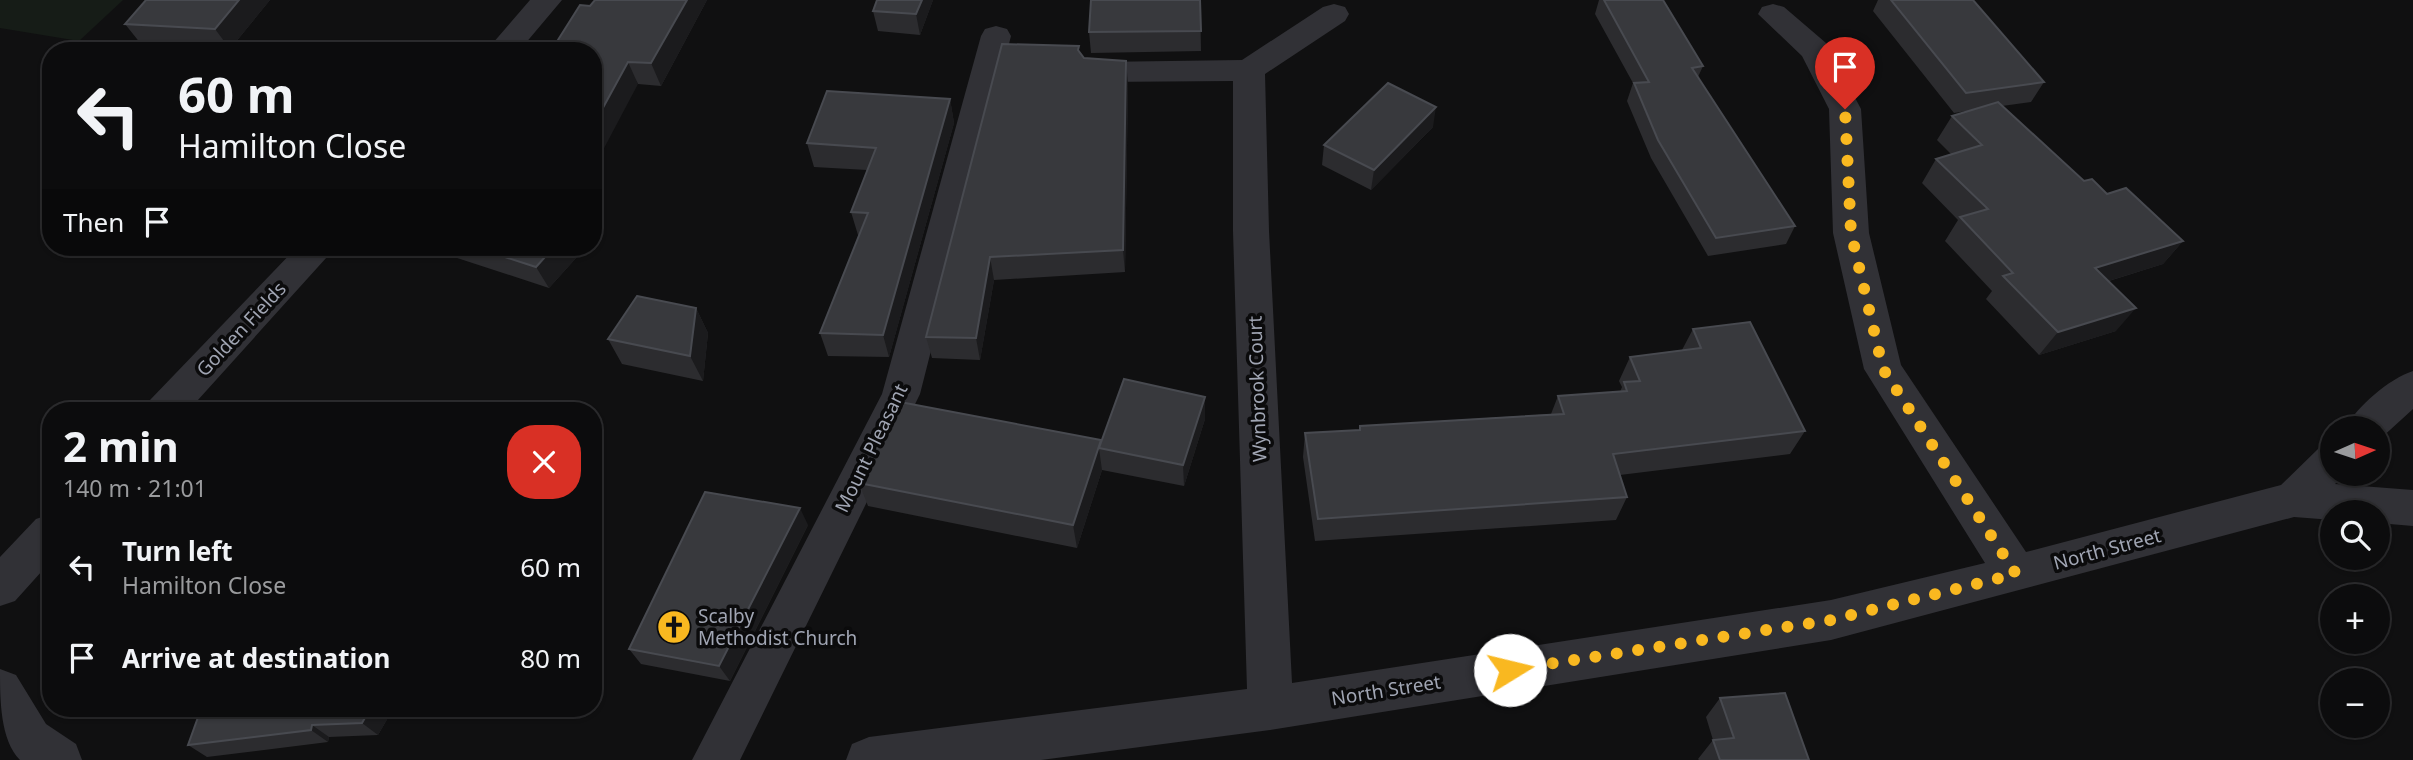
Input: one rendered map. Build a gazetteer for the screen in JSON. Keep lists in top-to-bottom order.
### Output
{
  "streets": {
    "street": [
      "Golden Fields",
      "Wynbrook Court",
      "Mount Pleasant",
      "North Street"
    ]
  },
  "crossings": [
    ["Wynbrook Court", "North Street"]
  ],
  "places": {
    "church": ["Scalby Methodist Church"]
  },
  "north": "right",
  "page": {
    "turn": ["60 m", "Hamilton Close"],
    "then": "Then",
    "heading": ["2 min", "140 m · 21:01"],
    "map_buttons": ["+", "−"],
    "list": [
      {
        "name": "Turn left",
        "note": "Hamilton Close",
        "value": "60 m"
      },
      {
        "name": "Arrive at destination",
        "value": "80 m"
      }
    ]
  }
}
